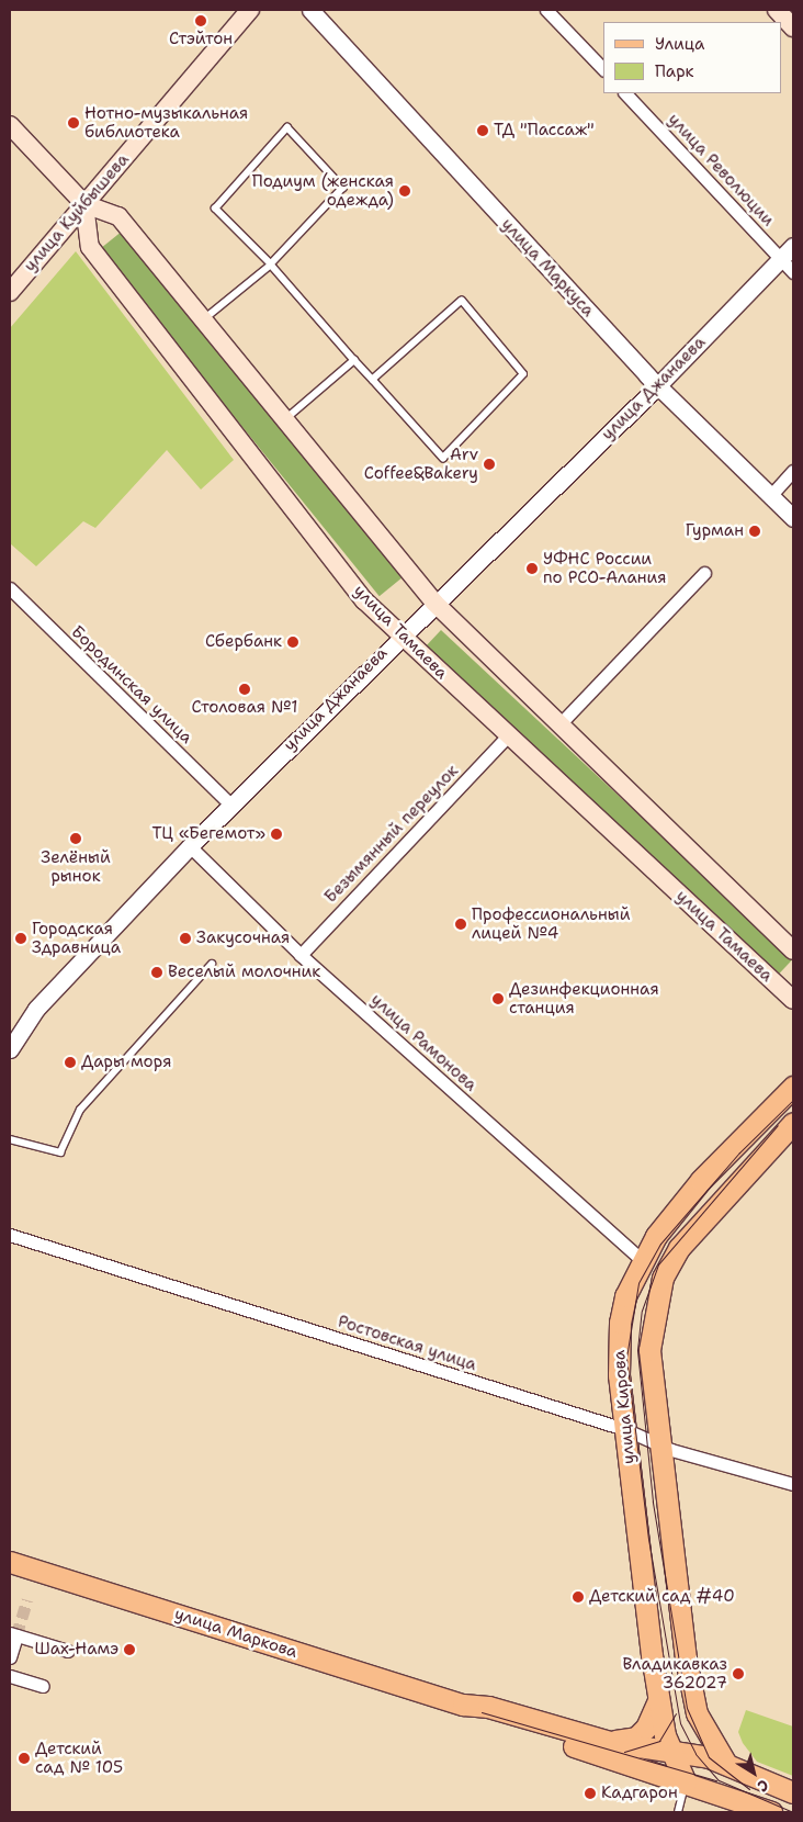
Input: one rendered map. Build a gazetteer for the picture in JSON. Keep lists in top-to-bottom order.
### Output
{
  "streets": {
    "main road": [
      "улица Куйбышева",
      "улица Тамаева",
      "улица Кирова",
      "улица Маркова"
    ],
    "street": [
      "улица Революции",
      "улица Маркуса",
      "улица Джанаева",
      "Бородинская улица",
      "Безымянный переулок",
      "улица Рамонова",
      "Ростовская улица"
    ]
  },
  "crossings": [
    ["улица Революции", "улица Джанаева"],
    ["улица Куйбышева", "улица Тамаева"],
    ["улица Маркуса", "улица Джанаева"],
    ["улица Джанаева", "улица Тамаева"],
    ["улица Джанаева", "Бородинская улица"],
    ["улица Джанаева", "улица Рамонова"],
    ["улица Тамаева", "Безымянный переулок"],
    ["Безымянный переулок", "улица Рамонова"],
    ["улица Рамонова", "улица Кирова"],
    ["Ростовская улица", "улица Кирова"],
    ["улица Кирова", "улица Маркова"]
  ],
  "places": [
    "Стэйтон",
    "Нотно-музыкальная библиотека",
    "ТД \"Пассаж\"",
    "Подиум (женская одежда)",
    "Arv Coffee&Bakery",
    "Гурман",
    "УФНС России по РСО-Алания",
    "Сбербанк",
    "Столовая №1",
    "ТЦ «Бегемот»",
    "Зелёный рынок",
    "Профессиональный лицей №4",
    "Городская Здравница",
    "Закусочная",
    "Веселый молочник",
    "Дезинфекционная станция",
    "Дары моря",
    "Детский сад #40",
    "Шах-Намэ",
    "Владикавказ 362027",
    "Детский сад № 105",
    "Кадгарон"
  ],
  "legend": ["Улица", "Парк"],
  "north": "bottom right"
}
